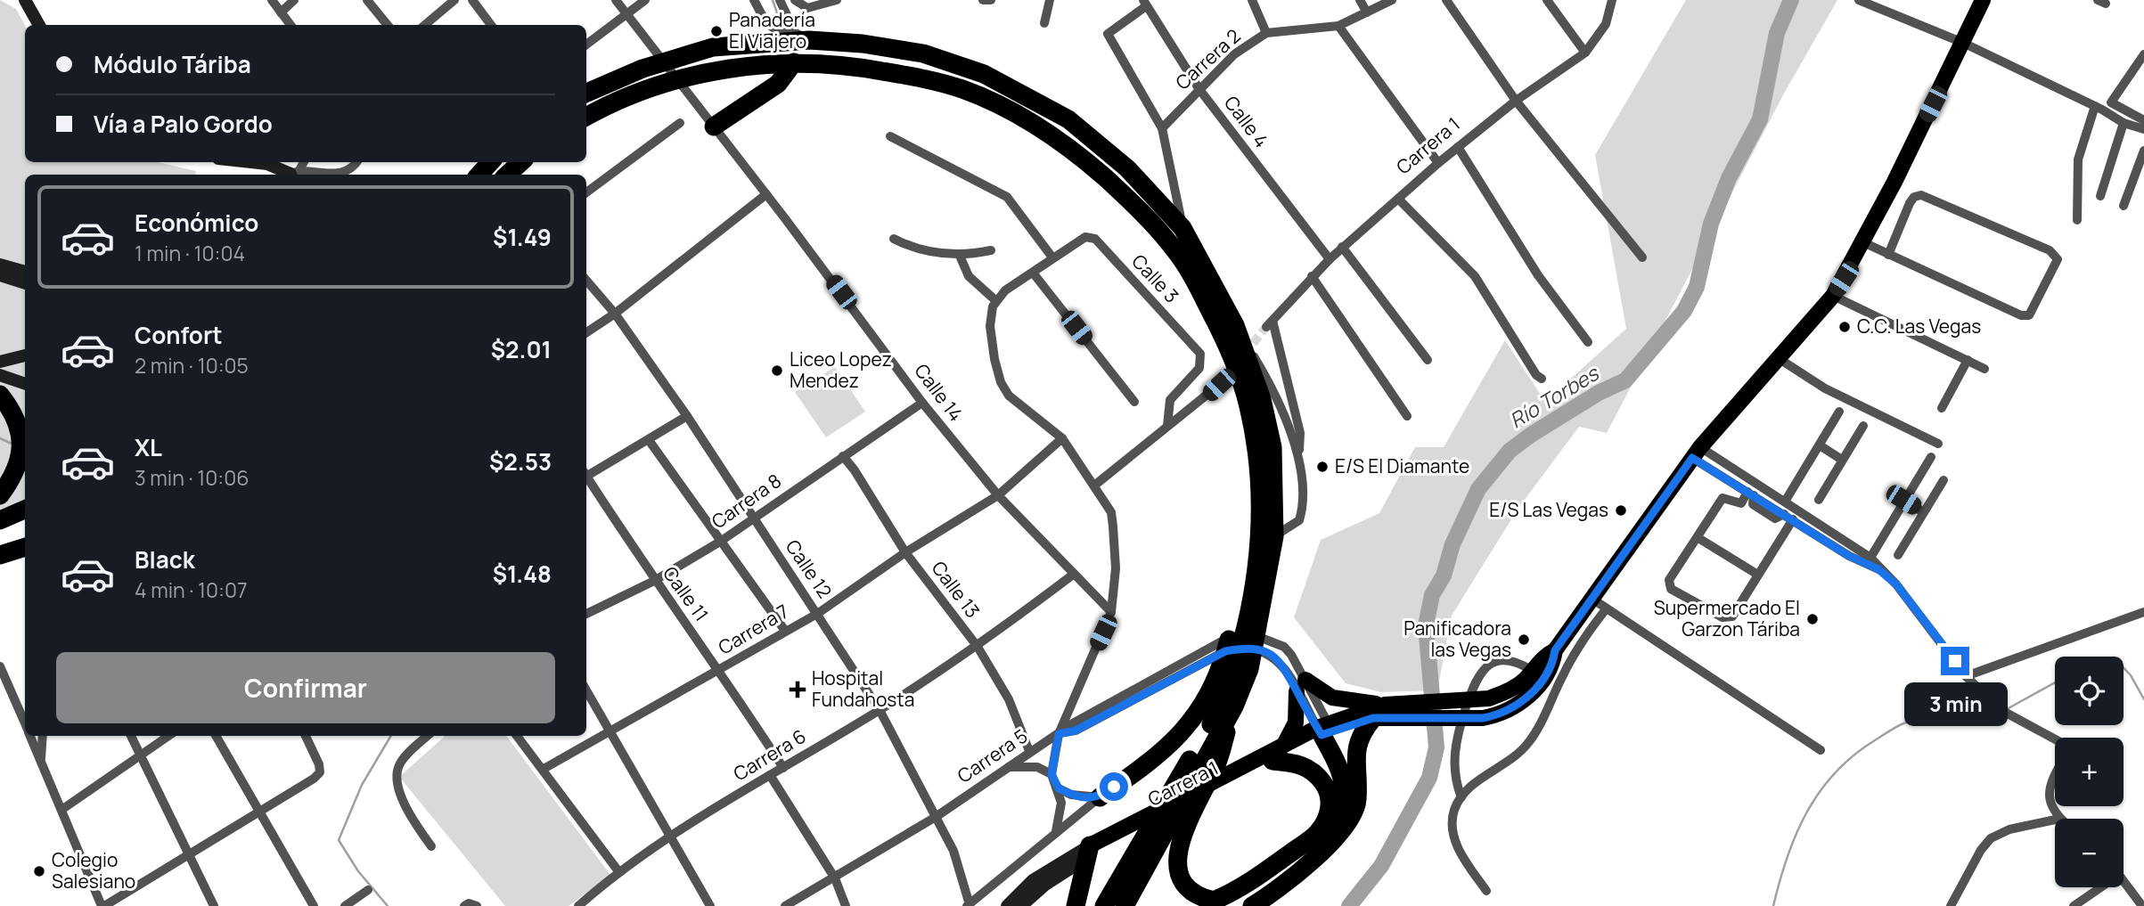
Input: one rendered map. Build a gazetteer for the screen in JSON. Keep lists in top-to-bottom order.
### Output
{
  "streets": {
    "main road": ["Carrera 1"],
    "street": [
      "Carrera 2",
      "Calle 4",
      "Calle 3",
      "Calle 14",
      "Carrera 8",
      "Calle 12",
      "Calle 13",
      "Calle 11",
      "Carrera 7",
      "Carrera 6",
      "Carrera 5"
    ]
  },
  "crossings": [
    ["Carrera 2", "Calle 4"],
    ["Calle 4", "Carrera 1"],
    ["Calle 14", "Carrera 8"],
    ["Calle 14", "Carrera 7"],
    ["Calle 14", "Carrera 6"],
    ["Carrera 8", "Calle 12"],
    ["Carrera 8", "Calle 13"],
    ["Carrera 8", "Calle 11"],
    ["Calle 12", "Carrera 7"],
    ["Calle 12", "Carrera 6"],
    ["Calle 12", "Carrera 5"],
    ["Calle 13", "Carrera 7"],
    ["Calle 13", "Carrera 6"],
    ["Calle 13", "Carrera 5"],
    ["Calle 11", "Carrera 7"],
    ["Calle 11", "Carrera 6"]
  ],
  "water": ["Río Torbes"],
  "places": {
    "other": [
      "Panadería El Viajero",
      "C.C. Las Vegas",
      "Liceo Lopez Mendez",
      "E/S El Diamante",
      "E/S Las Vegas",
      "Supermercado El Garzon Táriba",
      "Panificadora las Vegas",
      "Colegio Salesiano"
    ],
    "health": ["Hospital Fundahosta"]
  },
  "page": {
    "banner": ["Módulo Táriba", "Vía a Palo Gordo"],
    "list": [
      {
        "name": "Económico",
        "note": "1 min · 10:04",
        "value": "$1.49"
      },
      {
        "name": "Confort",
        "note": "2 min · 10:05",
        "value": "$2.01"
      },
      {
        "name": "XL",
        "note": "3 min · 10:06",
        "value": "$2.53"
      },
      {
        "name": "Black",
        "note": "4 min · 10:07",
        "value": "$1.48"
      }
    ],
    "buttons": "Confirmar",
    "map_buttons": ["+", "−"],
    "bubble": "3 min"
  }
}
